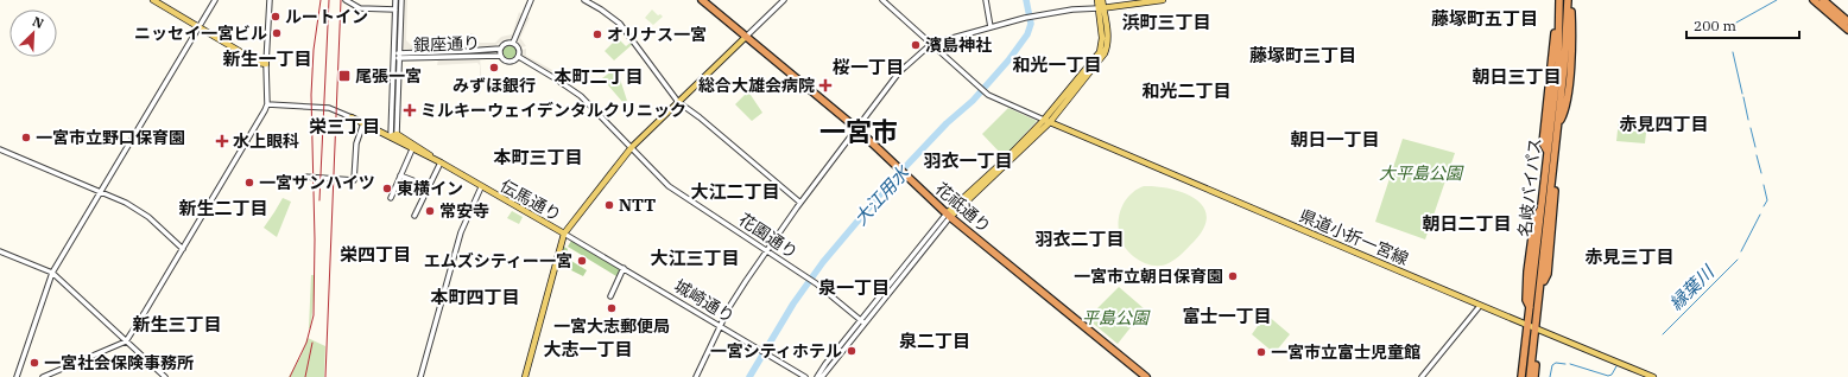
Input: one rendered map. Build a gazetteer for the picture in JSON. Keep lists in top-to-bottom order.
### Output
{
  "streets": {
    "highway": ["名岐バイパス", "花祇通り"],
    "main road": ["伝馬通り", "県道小折一宮線"],
    "street": ["銀座通り", "花園通り", "城崎通り"]
  },
  "crossings": [
    ["銀座通り", "花園通り"],
    ["名岐バイパス", "県道小折一宮線"],
    ["伝馬通り", "城崎通り"]
  ],
  "districts": [
    "藤塚町五丁目",
    "浜町三丁目",
    "藤塚町三丁目",
    "新生一丁目",
    "和光一丁目",
    "桜一丁目",
    "本町二丁目",
    "朝日三丁目",
    "和光二丁目",
    "赤見四丁目",
    "栄三丁目",
    "一宮市",
    "朝日一丁目",
    "本町三丁目",
    "羽衣一丁目",
    "大江二丁目",
    "新生二丁目",
    "朝日二丁目",
    "羽衣二丁目",
    "栄四丁目",
    "赤見三丁目",
    "大江三丁目",
    "泉一丁目",
    "本町四丁目",
    "富士一丁目",
    "新生三丁目",
    "泉二丁目",
    "大志一丁目"
  ],
  "water": ["大江用水", "縁葉川"],
  "parks": ["大平島公園", "平島公園"],
  "places": {
    "other": [
      "ルートイン",
      "ニッセイ一宮ビル",
      "オリナス一宮",
      "濱島神社",
      "みずほ銀行",
      "一宮市立野口保育園",
      "一宮サンハイツ",
      "東横イン",
      "NTT",
      "常安寺",
      "エムズシティー一宮",
      "一宮市立朝日保育園",
      "一宮大志郵便局",
      "一宮シティホテル",
      "一宮市立富士児童館",
      "一宮社会保険事務所"
    ],
    "transit": ["尾張一宮"],
    "health": ["総合大雄会病院", "ミルキーウェイデンタルクリニック", "水上眼科"]
  },
  "scale_bar": "200 m",
  "north": "top right"
}
